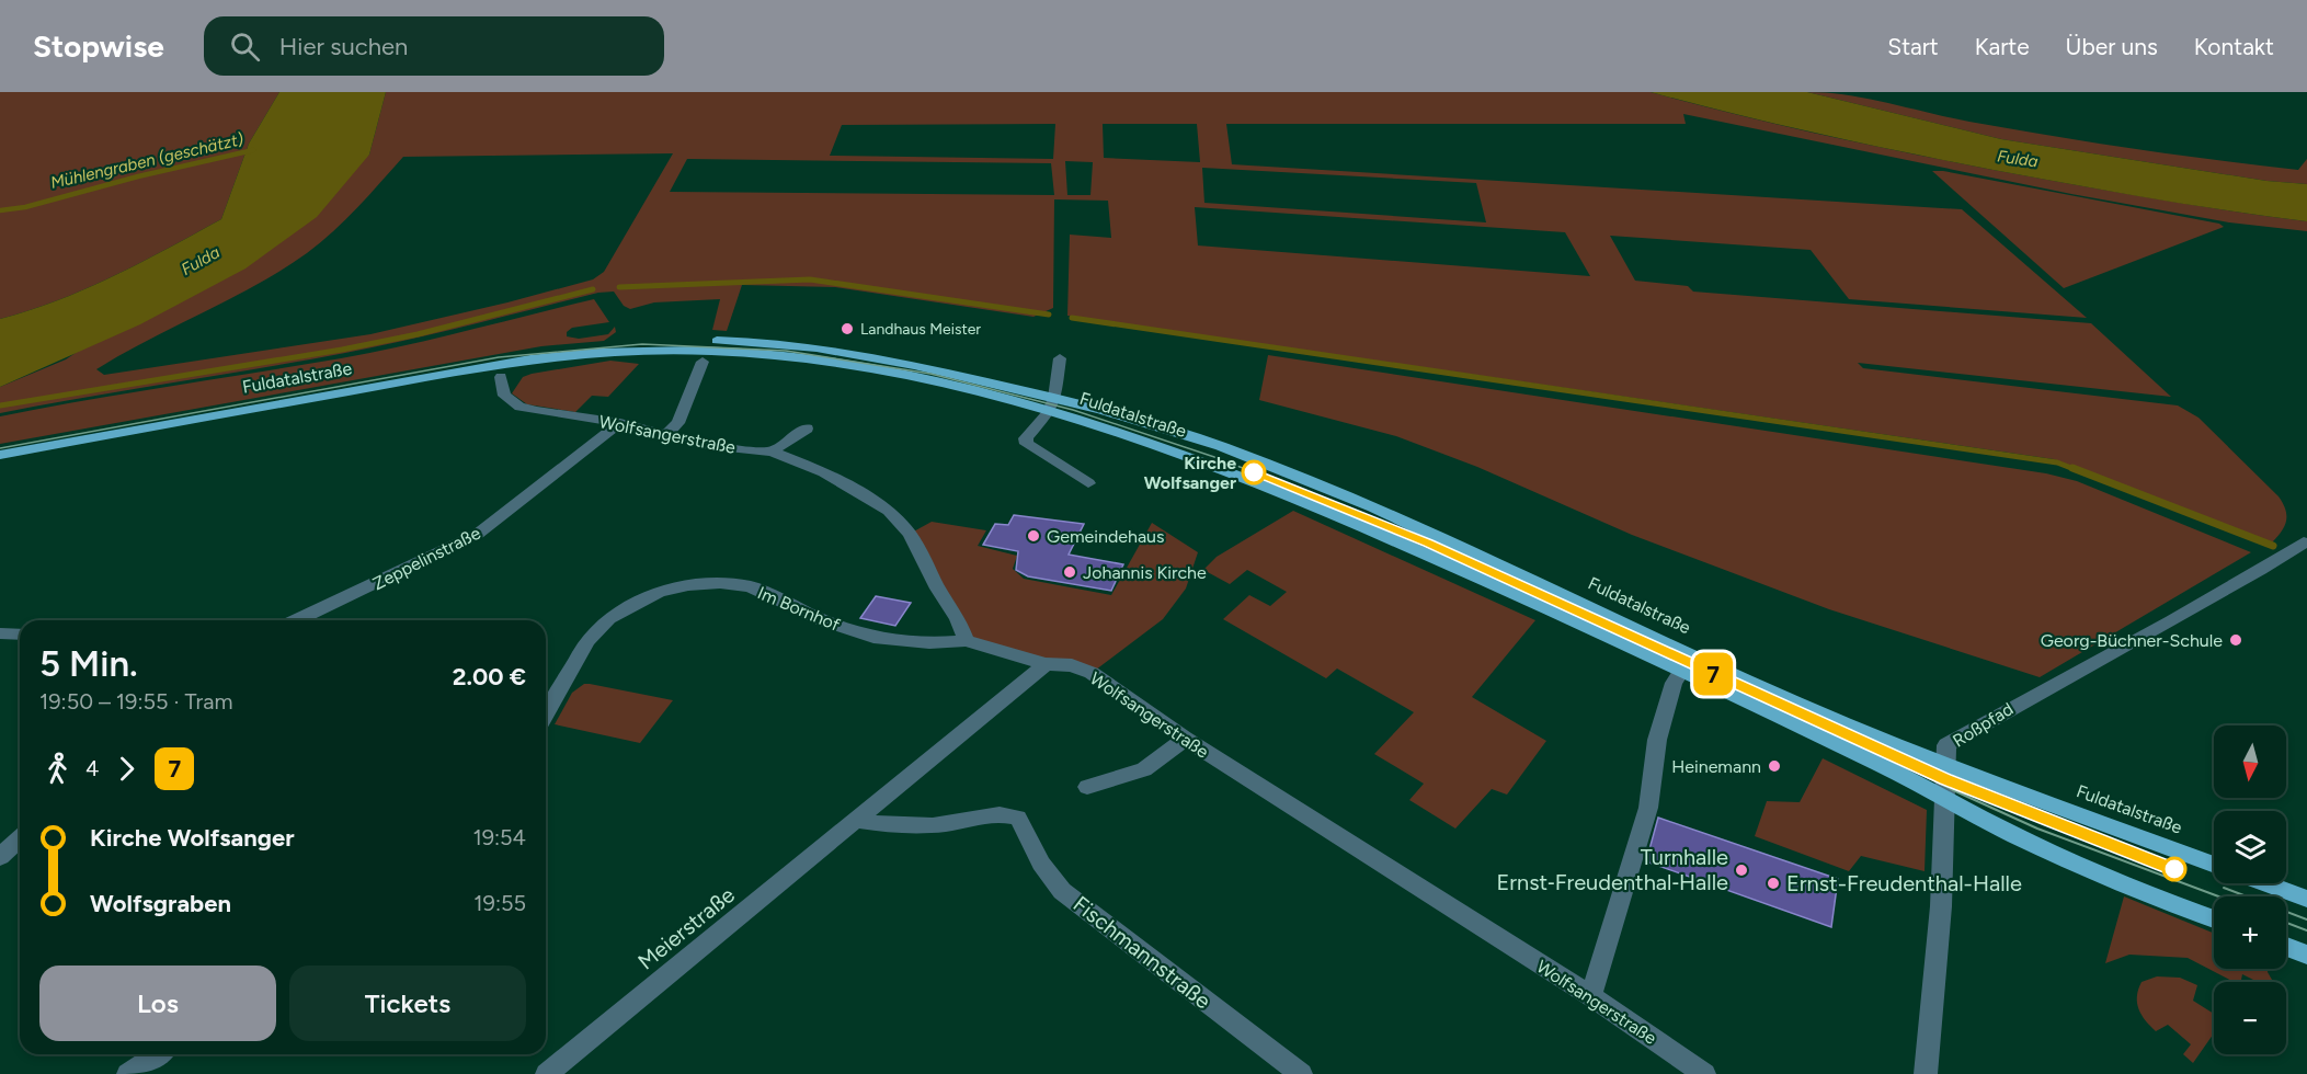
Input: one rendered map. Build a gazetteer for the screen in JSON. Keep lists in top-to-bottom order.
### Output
{
  "streets": {
    "main road": ["Fuldatalstraße"],
    "street": [
      "Wolfsangerstraße",
      "Zeppelinstraße",
      "Im Bornhof",
      "Roßpfad",
      "Meierstraße",
      "Fischmannstraße"
    ]
  },
  "crossings": [
    ["Fuldatalstraße", "Roßpfad"],
    ["Wolfsangerstraße", "Zeppelinstraße"],
    ["Wolfsangerstraße", "Im Bornhof"],
    ["Wolfsangerstraße", "Meierstraße"],
    ["Meierstraße", "Fischmannstraße"]
  ],
  "water": ["Fulda", "Mühlengraben (geschätzt)"],
  "places": [
    "Landhaus Meister",
    "Kirche Wolfsanger",
    "Gemeindehaus",
    "Johannis Kirche",
    "Georg-Büchner-Schule",
    "Heinemann",
    "Turnhalle Ernst‐Freudenthal‐Halle",
    "Ernst-Freudenthal-Halle"
  ],
  "lines": ["tram line 7"],
  "north": "bottom",
  "page": {
    "header": "Stopwise",
    "search": "Hier suchen",
    "nav": [
      "Start",
      "Karte",
      "Über uns",
      "Kontakt"
    ],
    "on_map": "7",
    "heading": ["5 Min.", "19:50 – 19:55 · Tram", "2.00 €"],
    "map_buttons": ["+", "−"],
    "legs": ["4", "7"],
    "list": [
      {
        "name": "Kirche Wolfsanger",
        "value": "19:54"
      },
      {
        "name": "Wolfsgraben",
        "value": "19:55"
      }
    ],
    "buttons": ["Los", "Tickets"]
  }
}
